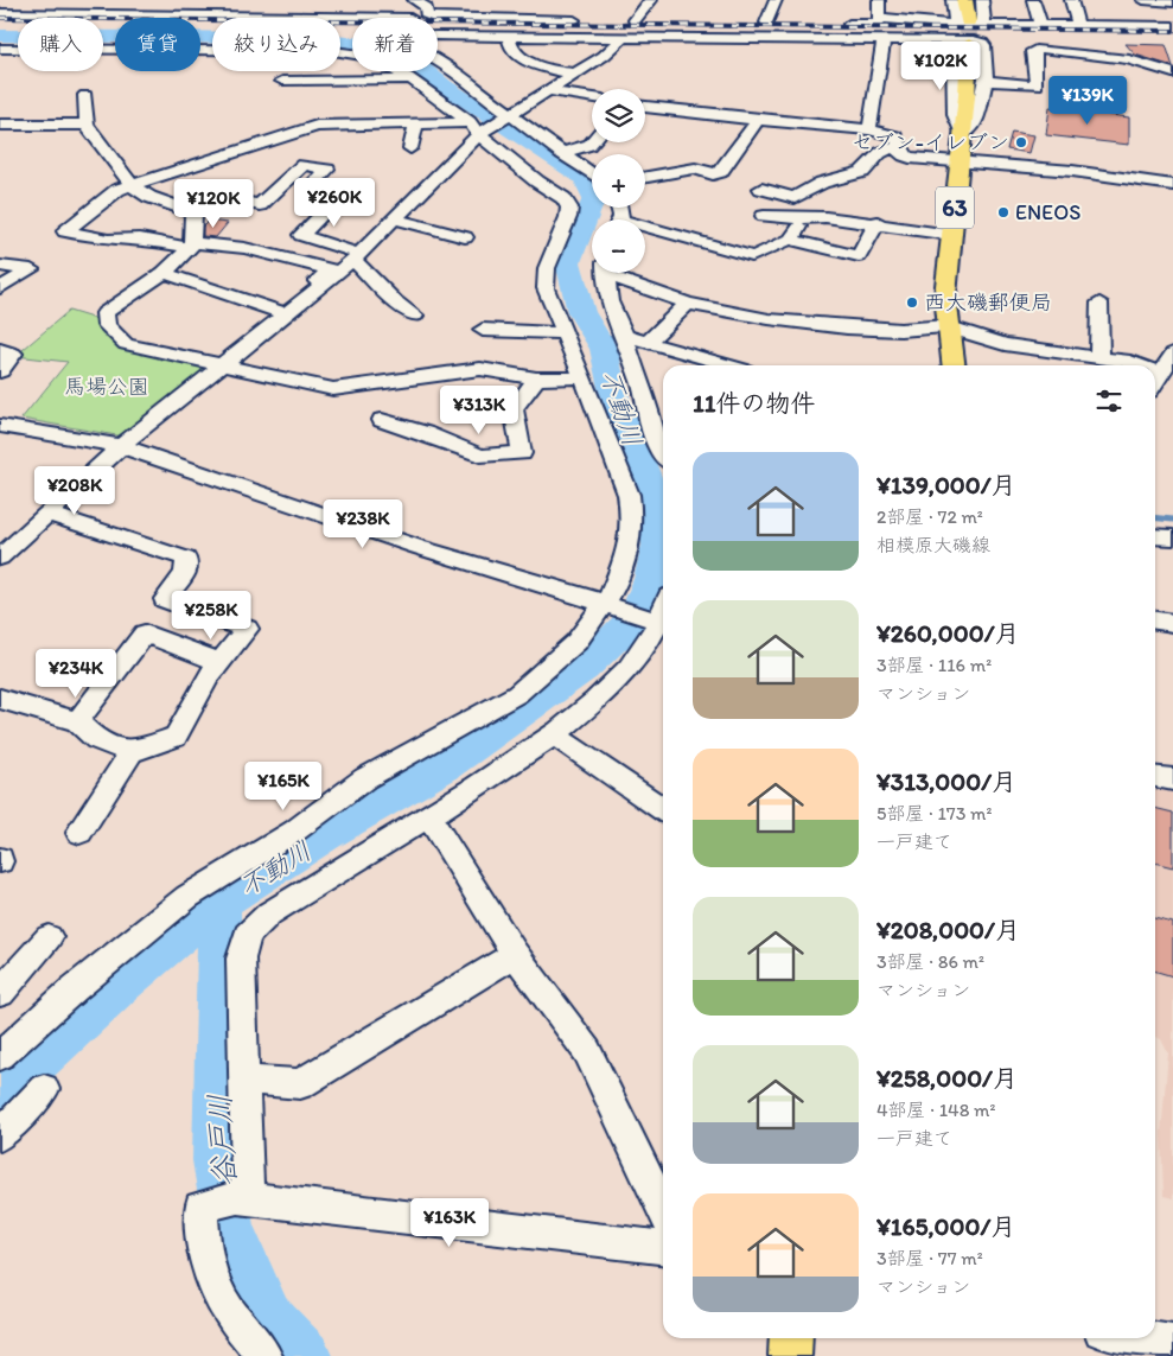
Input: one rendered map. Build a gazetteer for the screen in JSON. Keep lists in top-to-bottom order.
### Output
{
  "streets": {
    "main road": ["63"]
  },
  "water": ["不動川", "谷戸川"],
  "parks": ["馬場公園"],
  "places": ["セブン-イレブン", "ENEOS", "西大磯郵便局"],
  "page": {
    "chip": [
      "購入",
      "賃貸",
      "絞り込み",
      "新着"
    ],
    "price": [
      "¥102K",
      "¥139K",
      "¥260K",
      "¥120K",
      "¥313K",
      "¥208K",
      "¥238K",
      "¥258K",
      "¥234K",
      "¥165K",
      "¥163K"
    ],
    "map_buttons": ["+", "−"],
    "heading": "11件の物件",
    "list": [
      {
        "name": "¥139,000/月",
        "note": "2部屋 · 72 m² · 相模原大磯線"
      },
      {
        "name": "¥260,000/月",
        "note": "3部屋 · 116 m² · マンション"
      },
      {
        "name": "¥313,000/月",
        "note": "5部屋 · 173 m² · 一戸建て"
      },
      {
        "name": "¥208,000/月",
        "note": "3部屋 · 86 m² · マンション"
      },
      {
        "name": "¥258,000/月",
        "note": "4部屋 · 148 m² · 一戸建て"
      },
      {
        "name": "¥165,000/月",
        "note": "3部屋 · 77 m² · マンション"
      }
    ]
  }
}
